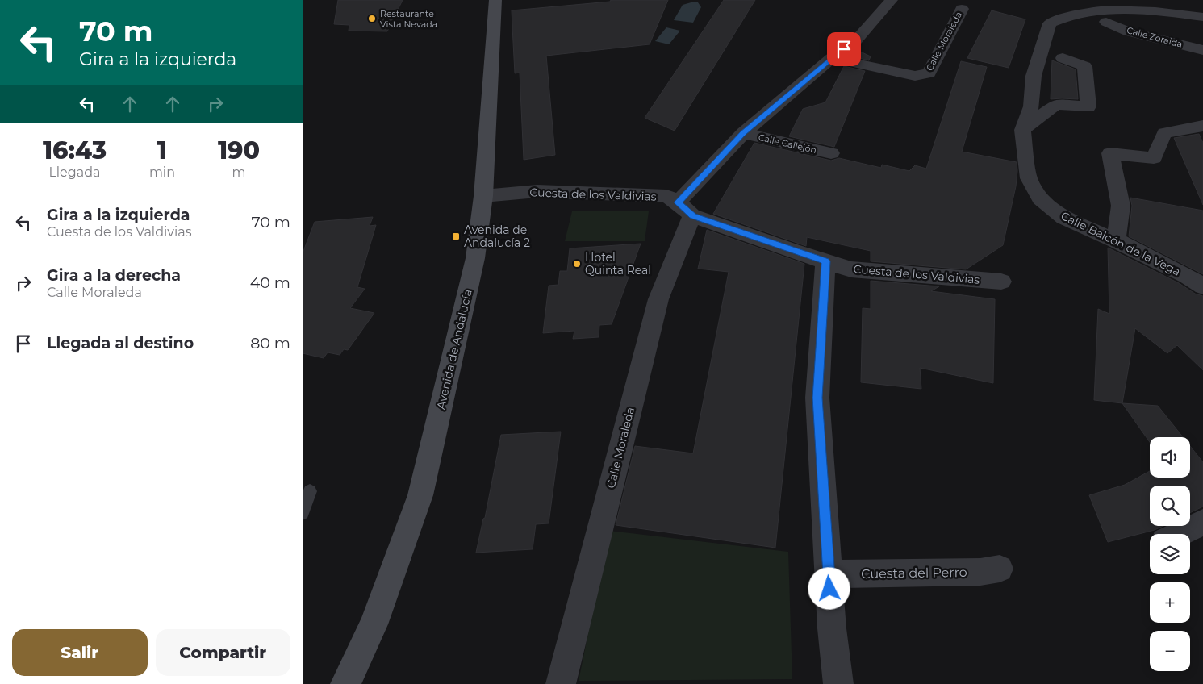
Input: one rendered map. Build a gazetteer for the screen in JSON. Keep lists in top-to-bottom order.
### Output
{
  "streets": {
    "street": [
      "Calle Zoraida",
      "Calle Moraleda",
      "Calle Callejón",
      "Cuesta de los Valdivias",
      "Calle Balcón de la Vega",
      "Avenida de Andalucía",
      "Cuesta del Perro"
    ]
  },
  "crossings": [
    ["Calle Moraleda", "Calle Callejón"],
    ["Calle Moraleda", "Cuesta de los Valdivias"],
    ["Cuesta de los Valdivias", "Avenida de Andalucía"]
  ],
  "places": {
    "other": ["Restaurante Vista Nevada", "Hotel Quinta Real"],
    "transit": ["Avenida de Andalucía 2"]
  },
  "page": {
    "turn": ["70 m", "Gira a la izquierda"],
    "eta": [
      "16:43",
      "Llegada",
      "1",
      "min",
      "190",
      "m"
    ],
    "list": [
      {
        "name": "Gira a la izquierda",
        "note": "Cuesta de los Valdivias",
        "value": "70 m"
      },
      {
        "name": "Gira a la derecha",
        "note": "Calle Moraleda",
        "value": "40 m"
      },
      {
        "name": "Llegada al destino",
        "value": "80 m"
      }
    ],
    "map_buttons": ["+", "−"],
    "buttons": ["Salir", "Compartir"]
  }
}
